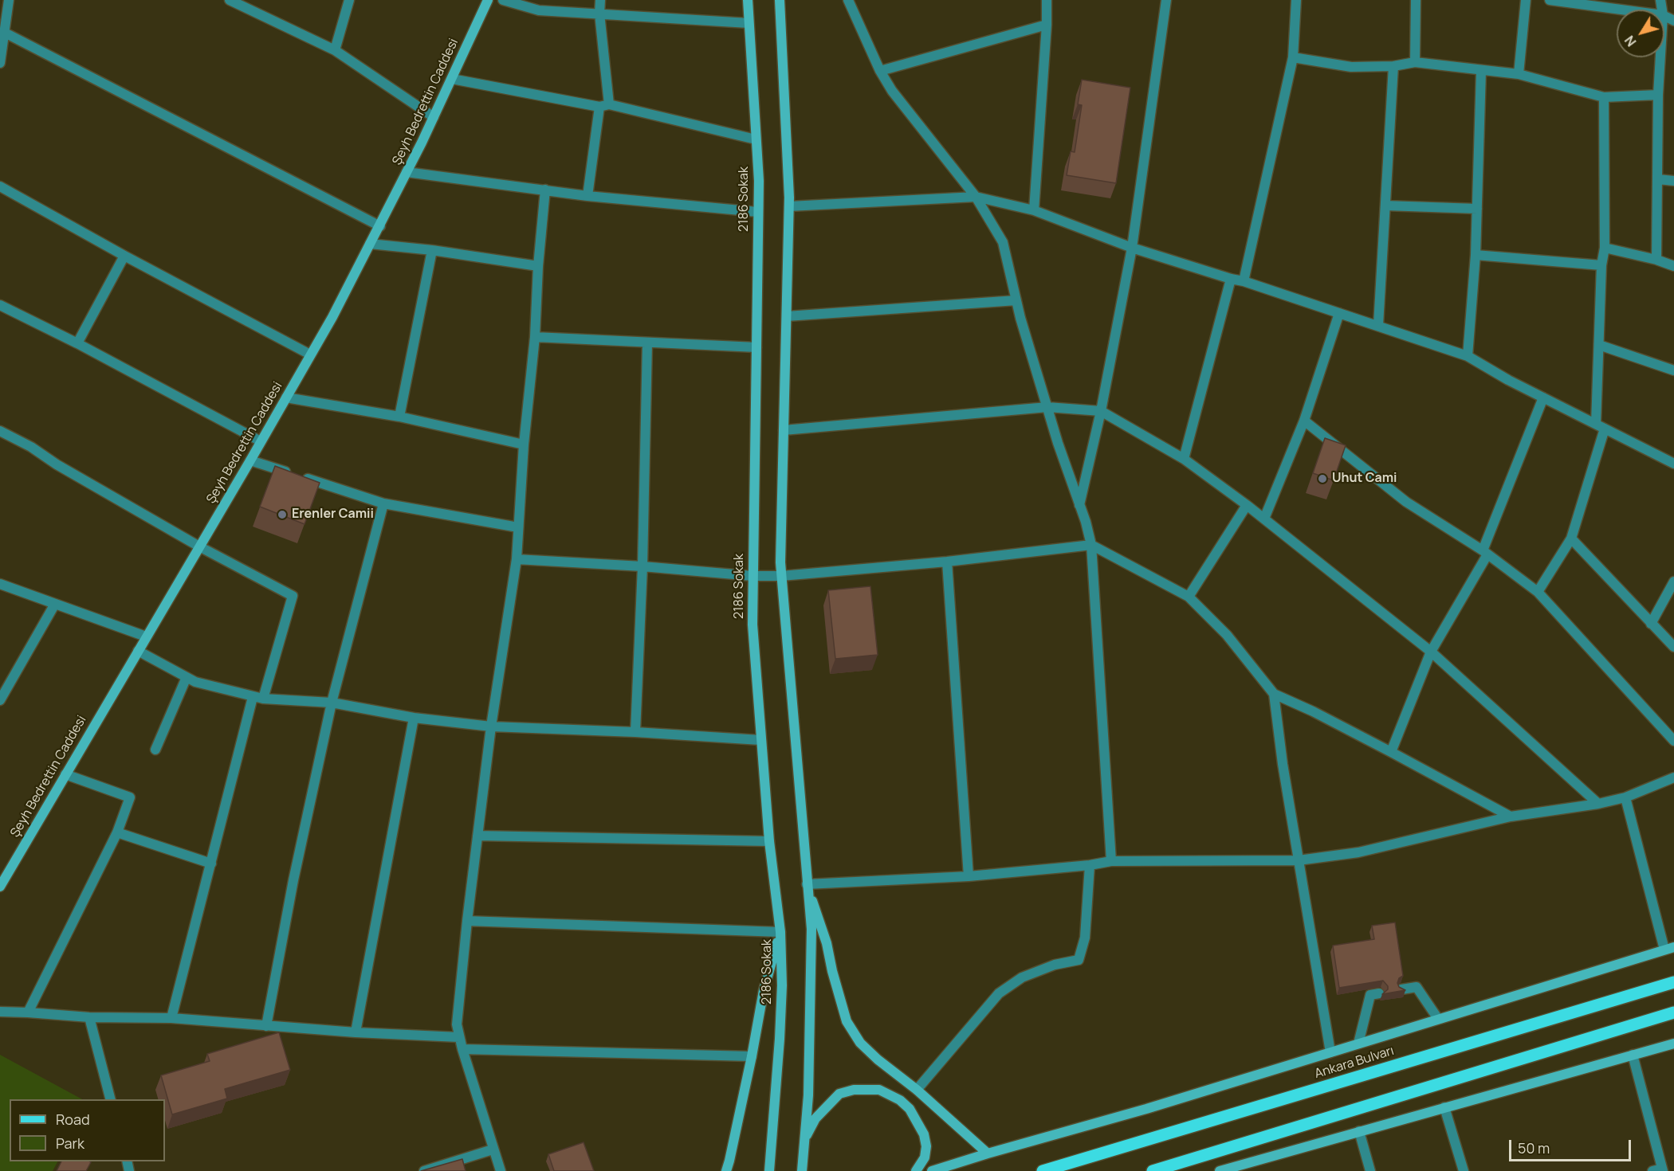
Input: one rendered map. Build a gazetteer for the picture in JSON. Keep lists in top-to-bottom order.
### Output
{
  "streets": {
    "main road": ["Şeyh Bedrettin Caddesi", "2186 Sokak", "Ankara Bulvarı"]
  },
  "places": ["Uhut Cami", "Erenler Camii"],
  "legend": ["Road", "Park"],
  "scale_bar": "50 m",
  "north": "bottom left"
}
